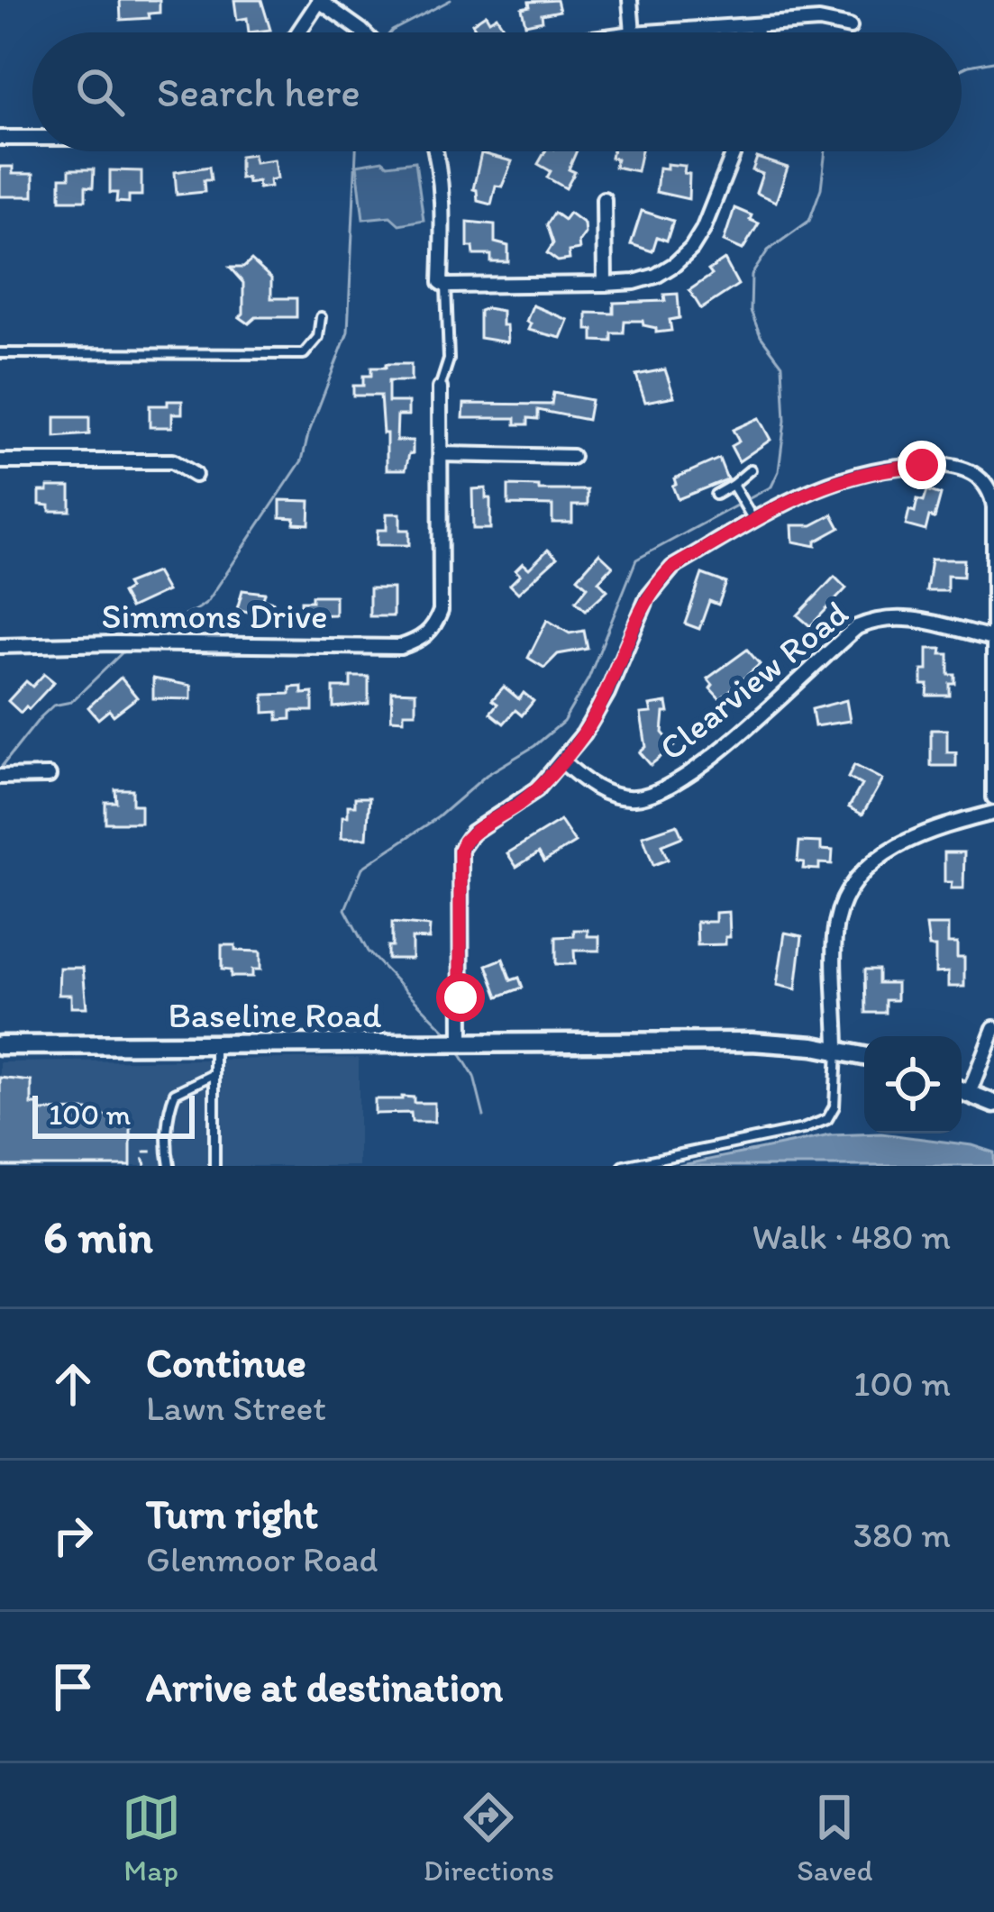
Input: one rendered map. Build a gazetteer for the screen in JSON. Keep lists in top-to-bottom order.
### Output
{
  "streets": {
    "street": ["Simmons Drive", "Clearview Road", "Baseline Road"]
  },
  "scale_bar": "100 m",
  "page": {
    "search": "Search here",
    "scale": "100 m",
    "heading": ["6 min", "Walk · 480 m"],
    "list": [
      ["Continue", "Lawn Street", "100 m"],
      ["Turn right", "Glenmoor Road", "380 m"],
      "Arrive at destination"
    ],
    "nav": ["Map", "Directions", "Saved"]
  }
}
